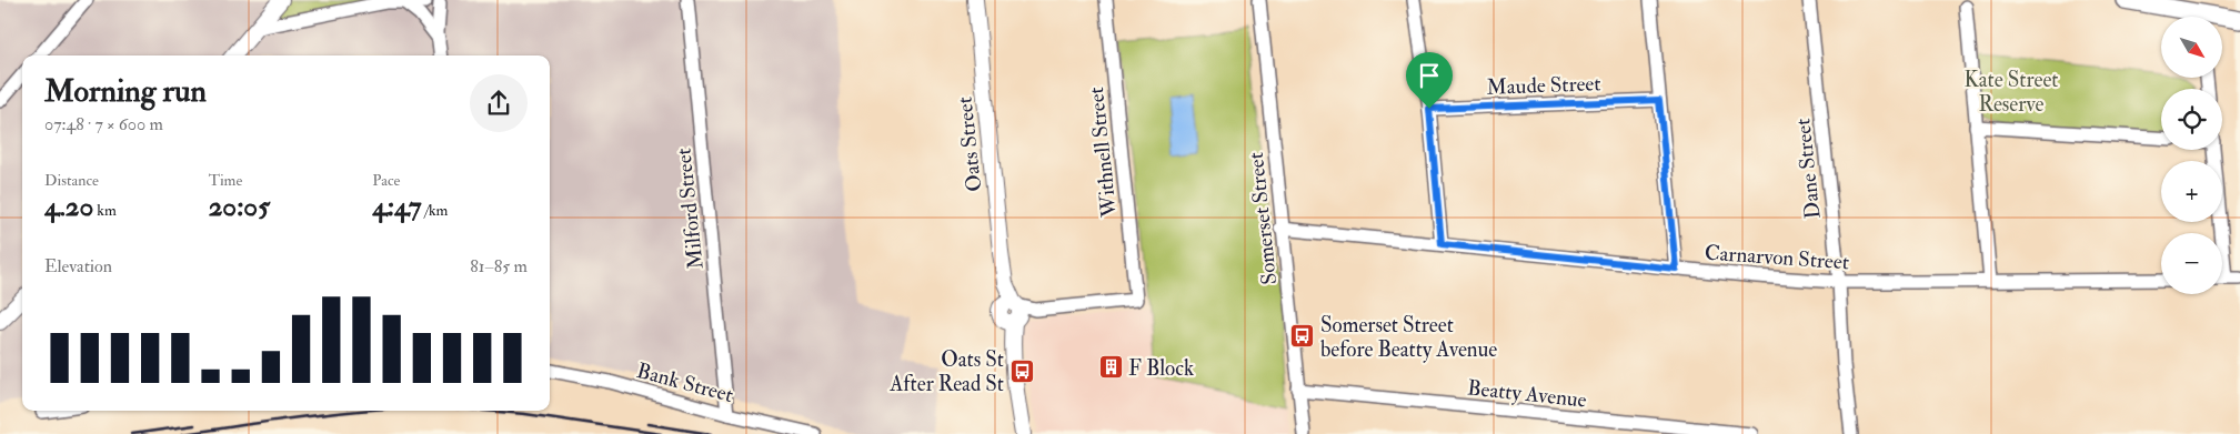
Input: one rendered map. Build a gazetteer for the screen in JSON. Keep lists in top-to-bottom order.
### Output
{
  "streets": {
    "main road": ["Oats Street"],
    "street": [
      "Maude Street",
      "Withnell Street",
      "Dane Street",
      "Milford Street",
      "Somerset Street",
      "Carnarvon Street",
      "Bank Street",
      "Beatty Avenue"
    ]
  },
  "crossings": [
    ["Oats Street", "Withnell Street"],
    ["Dane Street", "Carnarvon Street"],
    ["Milford Street", "Bank Street"],
    ["Somerset Street", "Carnarvon Street"],
    ["Somerset Street", "Beatty Avenue"]
  ],
  "parks": ["Kate Street Reserve"],
  "places": {
    "bus stop": ["Somerset Street before Beatty Avenue", "Oats St After Read St"],
    "building": ["F Block"]
  },
  "north": "bottom right",
  "page": {
    "map_buttons": ["+", "−"],
    "heading": ["Morning run", "07:48 · 7 × 600 m"],
    "stats": [
      ["Distance", "4.20 km"],
      ["Time", "20:05"],
      ["Pace", "4:47 /km"]
    ],
    "chart": ["Elevation", "81–85 m"]
  }
}
